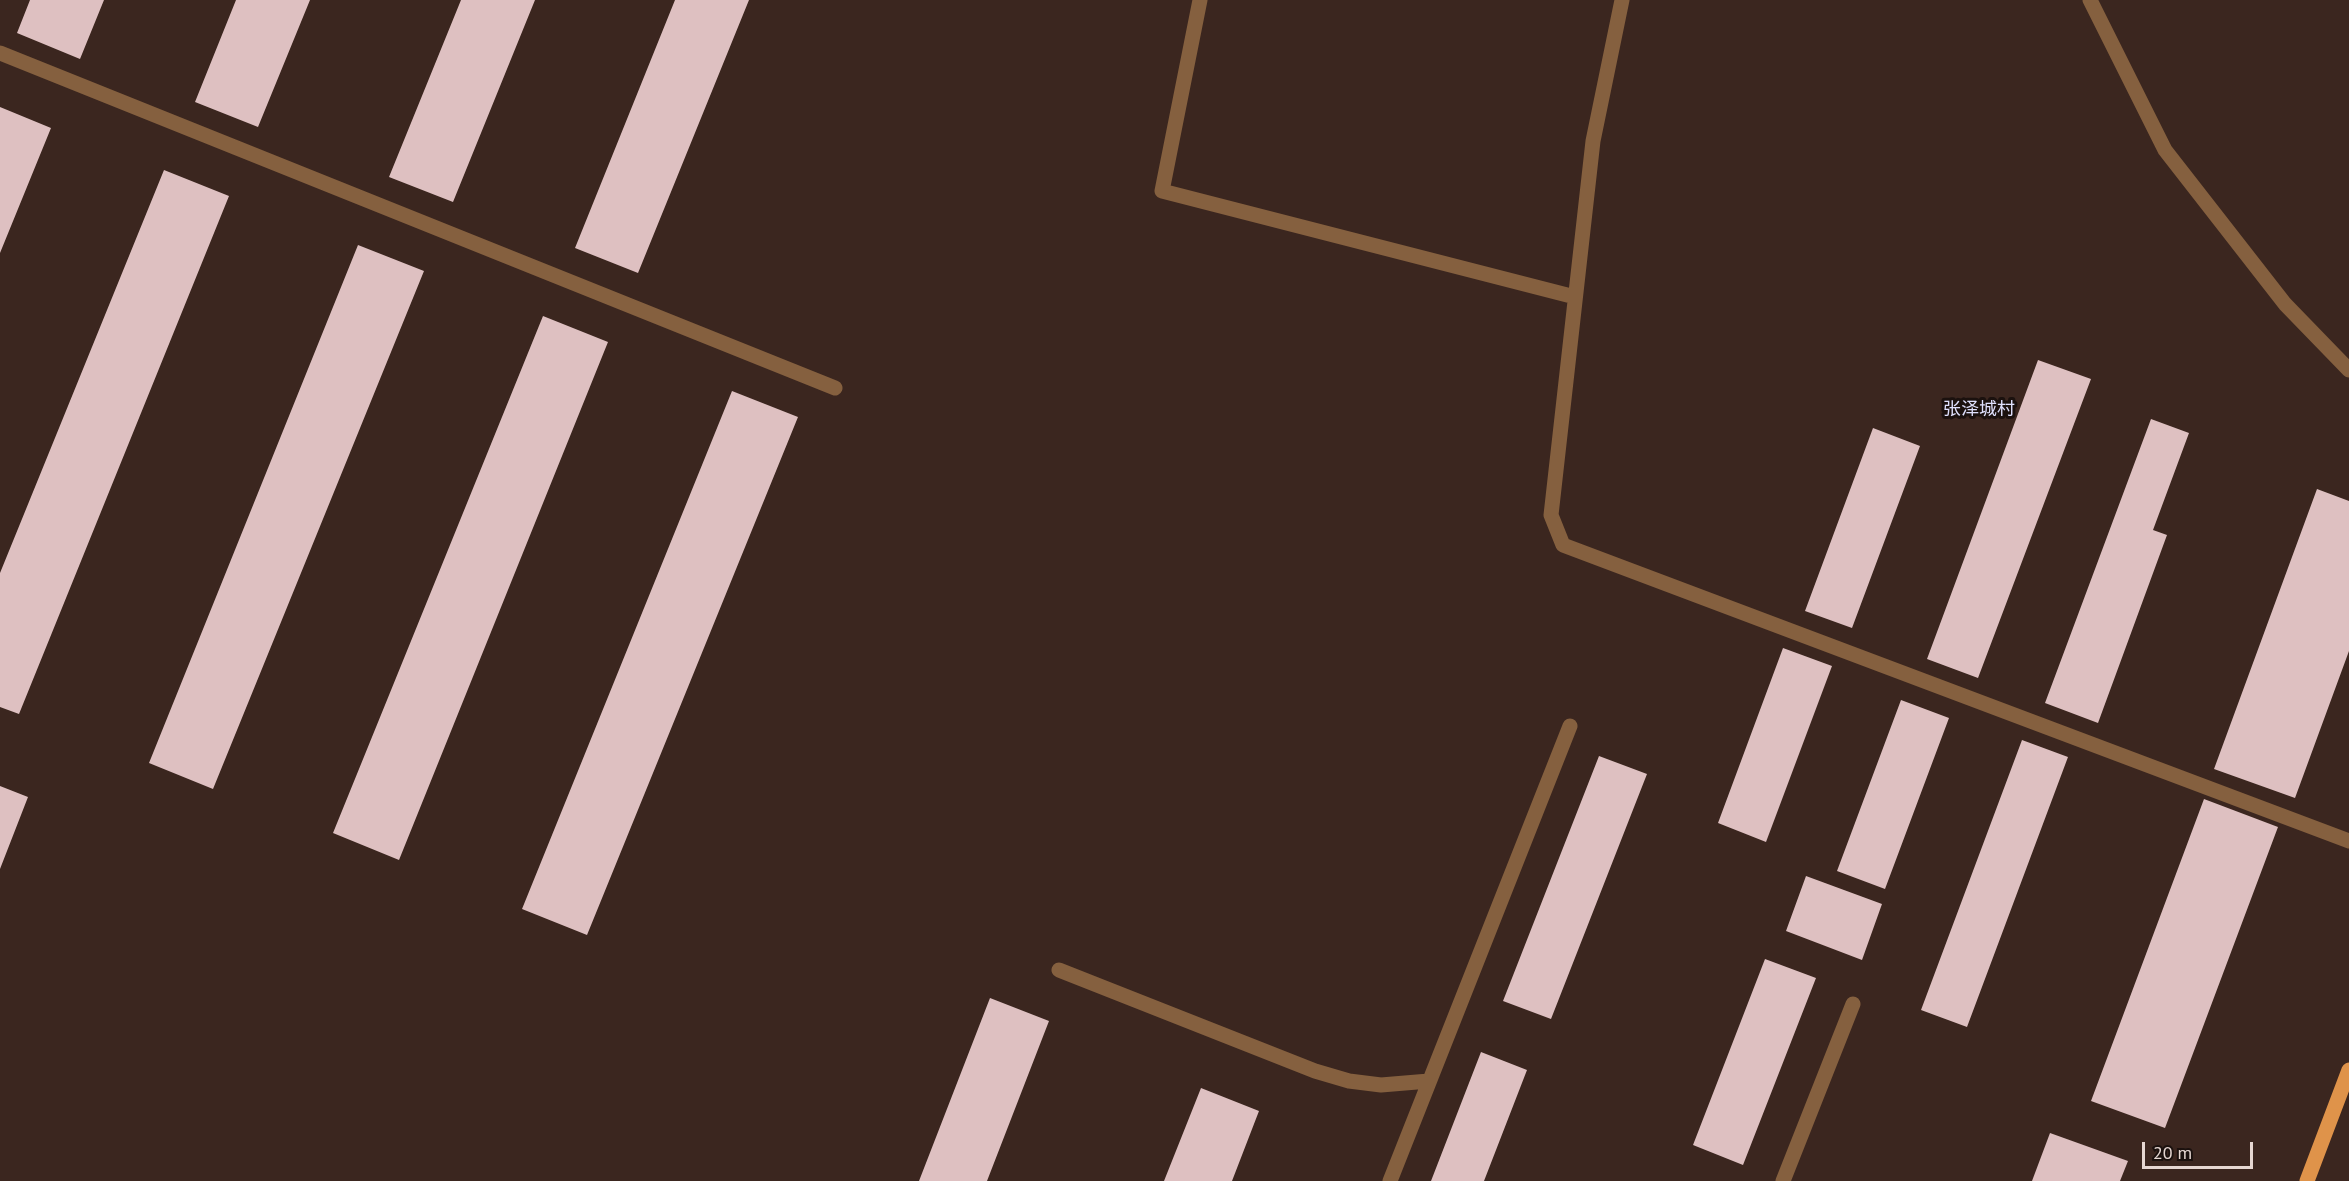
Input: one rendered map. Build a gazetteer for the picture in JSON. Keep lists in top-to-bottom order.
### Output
{
  "districts": ["张泽城村"],
  "scale_bar": "20 m"
}
